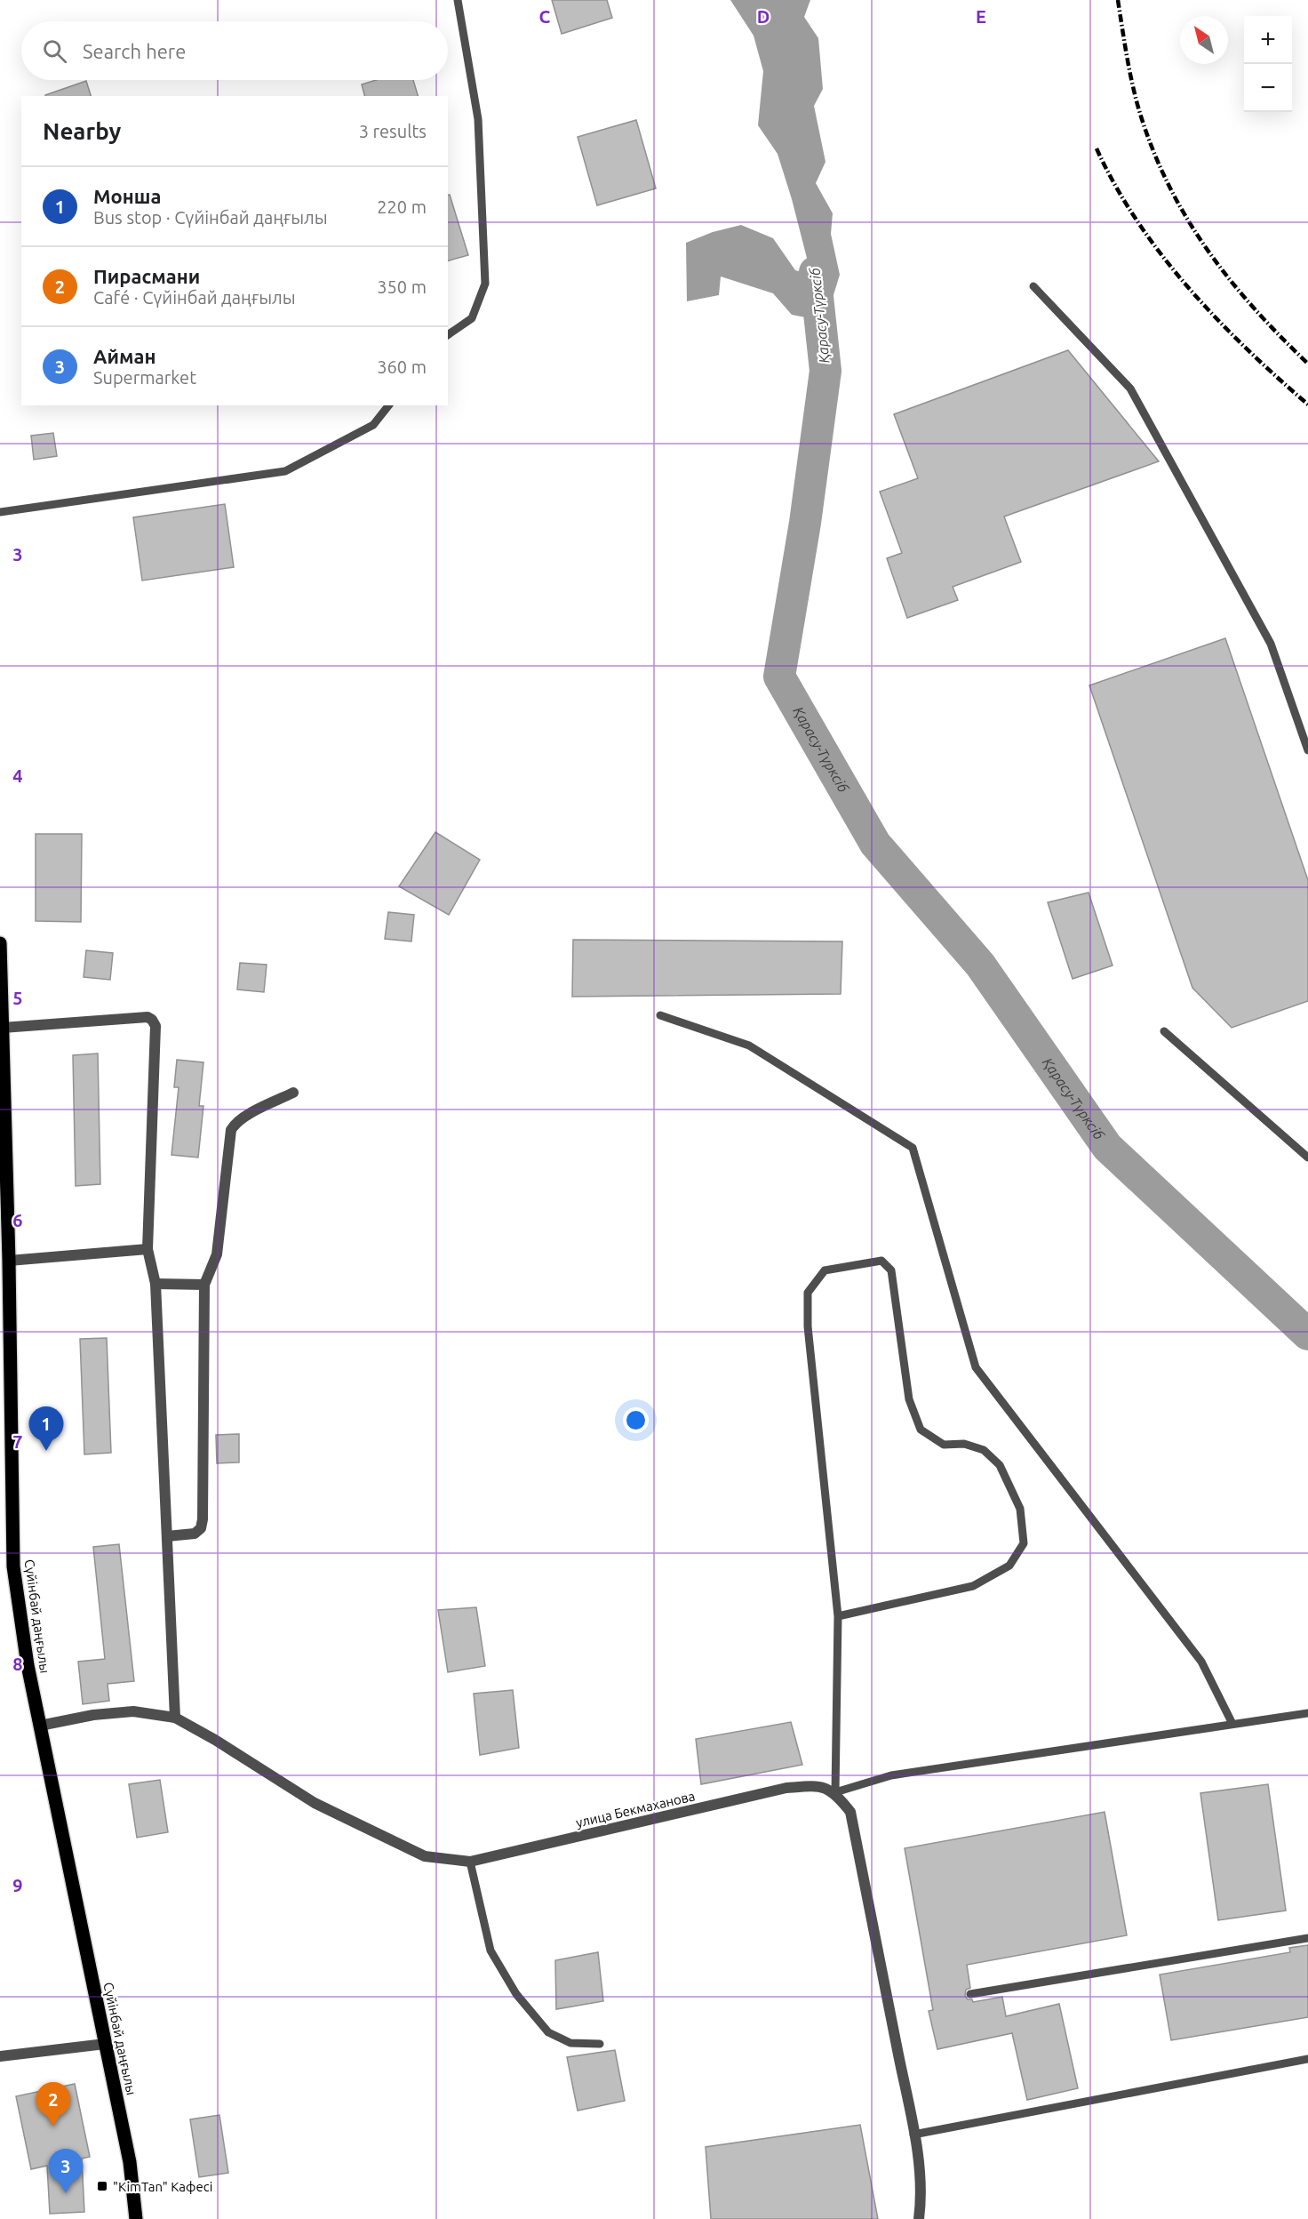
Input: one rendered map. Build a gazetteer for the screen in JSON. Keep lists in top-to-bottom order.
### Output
{
  "streets": {
    "main road": ["Сүйінбай даңғылы"],
    "street": ["улица Бекмаханова"]
  },
  "crossings": [
    ["Сүйінбай даңғылы", "улица Бекмаханова"]
  ],
  "water": ["Қарасу-Түрксіб"],
  "places": {
    "transit": ["\"KimTan\" Кафесі"]
  },
  "north": "top left",
  "page": {
    "map_buttons": ["+", "−"],
    "search": "Search here",
    "heading": ["Nearby", "3 results"],
    "list": [
      {
        "mark": "1",
        "name": "Монша",
        "note": "Bus stop · Сүйінбай даңғылы",
        "value": "220 m"
      },
      {
        "mark": "2",
        "name": "Пирасмани",
        "note": "Café · Сүйінбай даңғылы",
        "value": "350 m"
      },
      {
        "mark": "3",
        "name": "Айман",
        "note": "Supermarket",
        "value": "360 m"
      }
    ],
    "pins": ["1", "2", "3"]
  },
  "grid": {
    "columns": ["C", "D", "E"],
    "rows": [
      "3",
      "4",
      "5",
      "6",
      "7",
      "8",
      "9"
    ]
  }
}
